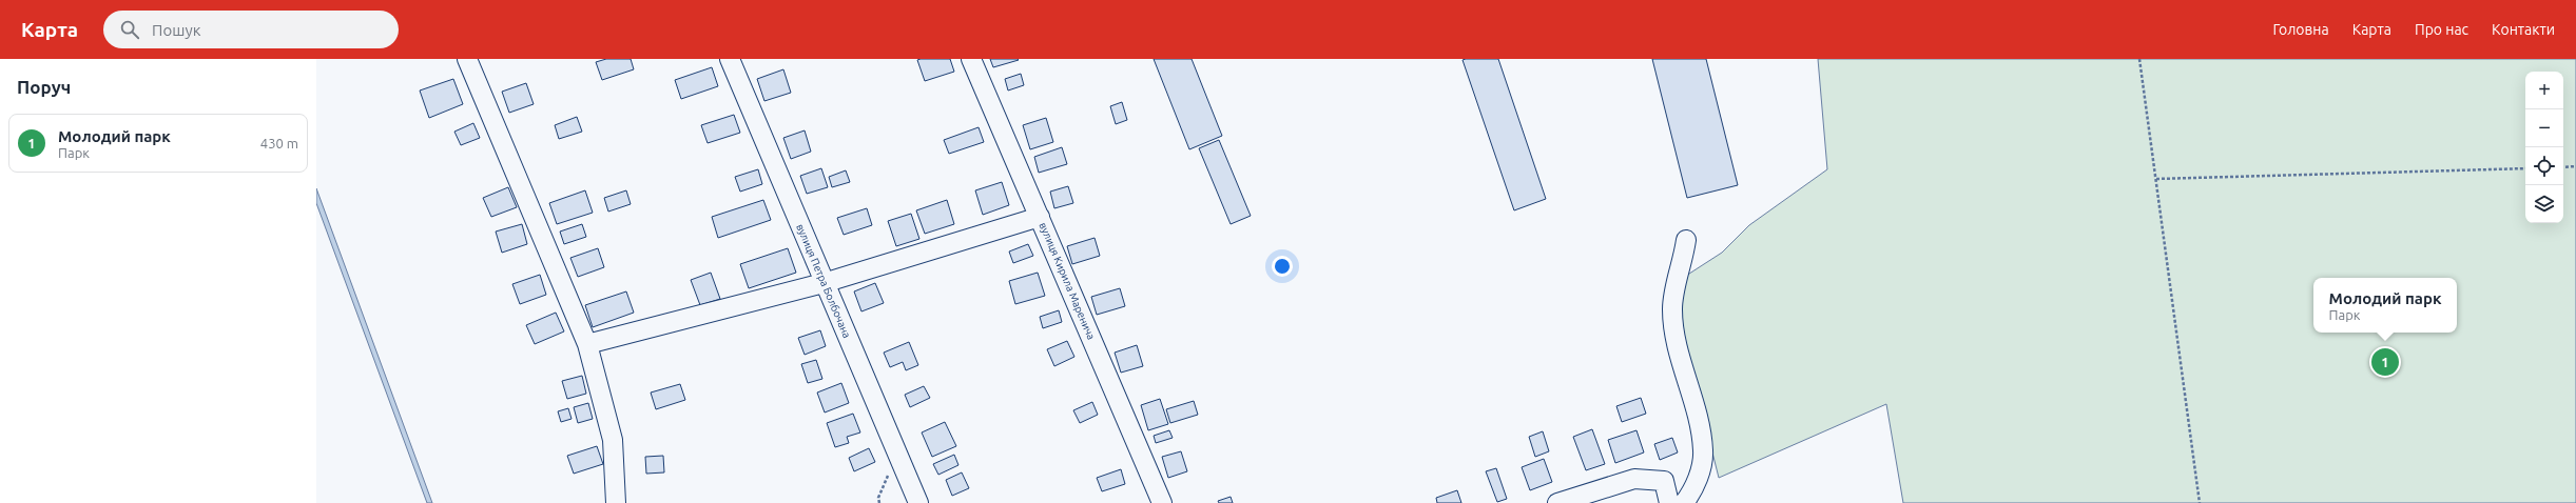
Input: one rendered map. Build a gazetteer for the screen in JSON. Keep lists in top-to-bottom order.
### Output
{
  "streets": {
    "street": ["вулиця Петра Болбочана", "вулиця Кирила Маренича"]
  },
  "page": {
    "header": "Карта",
    "search": "Пошук",
    "nav": [
      "Головна",
      "Карта",
      "Про нас",
      "Контакти"
    ],
    "heading": "Поруч",
    "map_buttons": ["+", "−"],
    "list": [
      {
        "mark": "1",
        "name": "Молодий парк",
        "note": "Парк",
        "value": "430 m"
      }
    ],
    "popup": ["Молодий парк", "Парк"],
    "pins": "1"
  }
}
